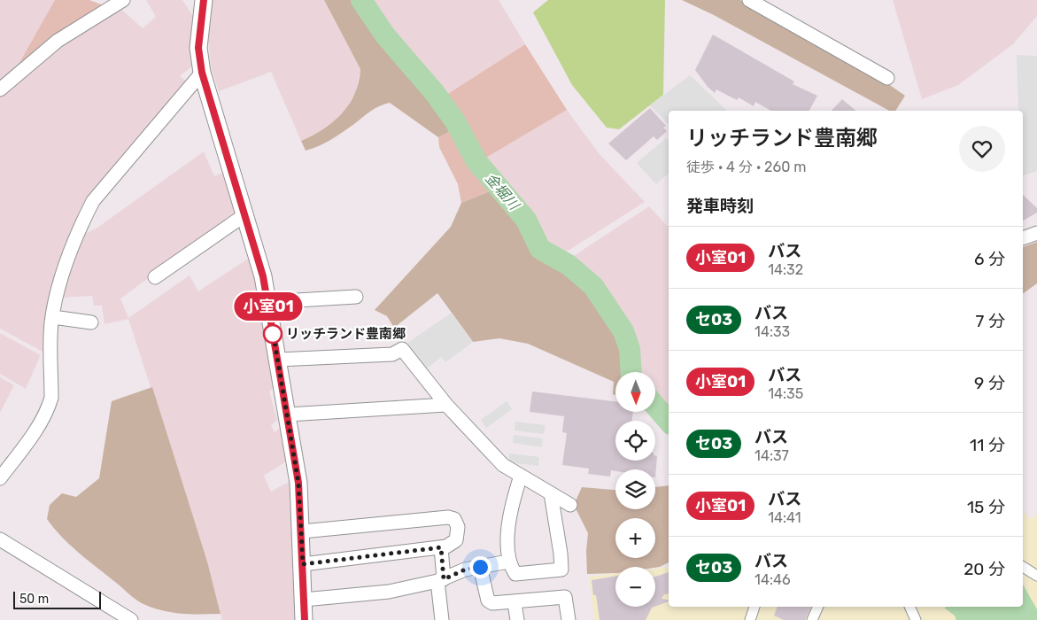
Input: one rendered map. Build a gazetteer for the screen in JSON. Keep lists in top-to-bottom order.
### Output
{
  "water": ["金堀川"],
  "places": ["リッチランド豊南郷"],
  "lines": ["bus line 小室01"],
  "scale_bar": "50 m",
  "north": "bottom",
  "page": {
    "on_map": "小室01",
    "heading": [
      ["リッチランド豊南郷", "徒歩 · 4 分 · 260 m"],
      "発車時刻"
    ],
    "list": [
      {
        "mark": "小室01",
        "name": "バス",
        "note": "14:32",
        "value": "6 分"
      },
      {
        "mark": "セ03",
        "name": "バス",
        "note": "14:33",
        "value": "7 分"
      },
      {
        "mark": "小室01",
        "name": "バス",
        "note": "14:35",
        "value": "9 分"
      },
      {
        "mark": "セ03",
        "name": "バス",
        "note": "14:37",
        "value": "11 分"
      },
      {
        "mark": "小室01",
        "name": "バス",
        "note": "14:41",
        "value": "15 分"
      },
      {
        "mark": "セ03",
        "name": "バス",
        "note": "14:46",
        "value": "20 分"
      }
    ],
    "map_buttons": ["+", "−"],
    "scale": "50 m"
  }
}
